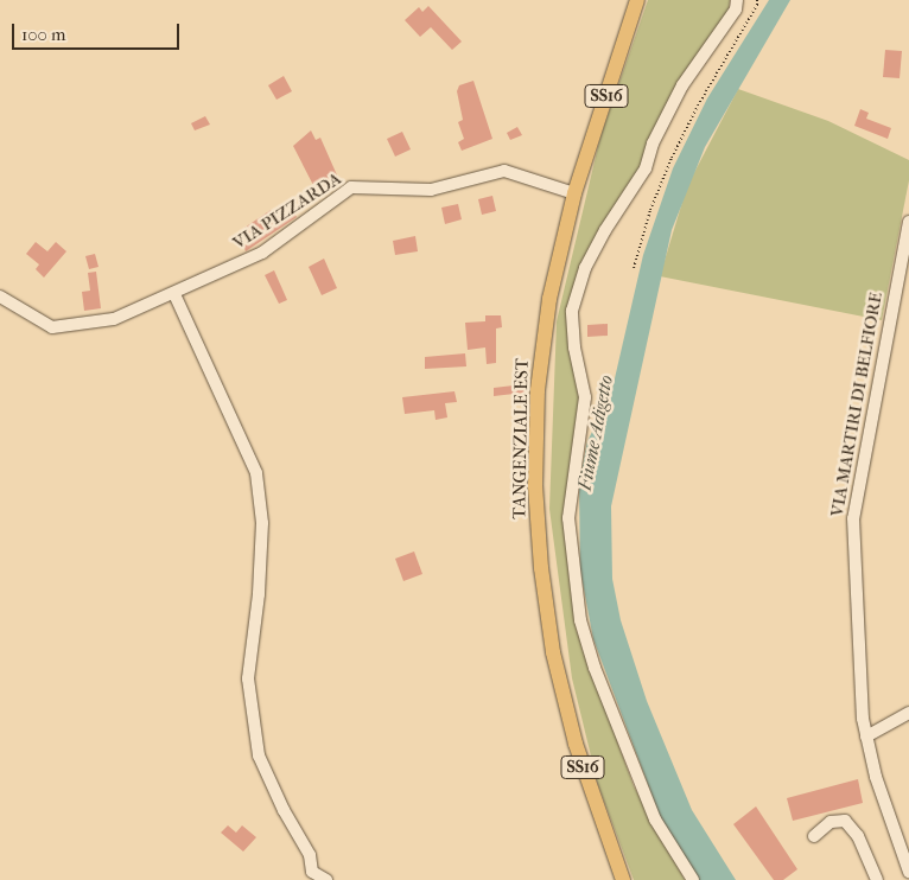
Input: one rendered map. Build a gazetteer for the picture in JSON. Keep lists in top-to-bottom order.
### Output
{
  "streets": {
    "main road": ["SS16", "TANGENZIALE EST"],
    "street": ["VIA PIZZARDA", "VIA MARTIRI DI BELFIORE"]
  },
  "crossings": [
    ["VIA PIZZARDA", "TANGENZIALE EST"]
  ],
  "water": ["Fiume Adigetto"],
  "scale_bar": "100 m"
}
